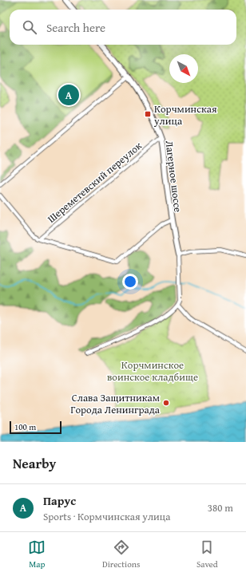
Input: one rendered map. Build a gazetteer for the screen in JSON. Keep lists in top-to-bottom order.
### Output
{
  "streets": {
    "street": ["Лагерное шоссе", "Шереметевский переулок"]
  },
  "crossings": [
    ["Лагерное шоссе", "Шереметевский переулок"]
  ],
  "parks": ["Корчминское воинское кладбище"],
  "places": {
    "transit": ["Корчминская улица"],
    "other": ["Слава Защитникам Города Ленинграда"]
  },
  "scale_bar": "100 m",
  "north": "bottom right",
  "page": {
    "search": "Search here",
    "pins": "A",
    "scale": "100 m",
    "heading": "Nearby",
    "list": [
      {
        "mark": "A",
        "name": "Парус",
        "note": "Sports · Кормчинская улица",
        "value": "380 m"
      }
    ],
    "nav": ["Map", "Directions", "Saved"]
  }
}
